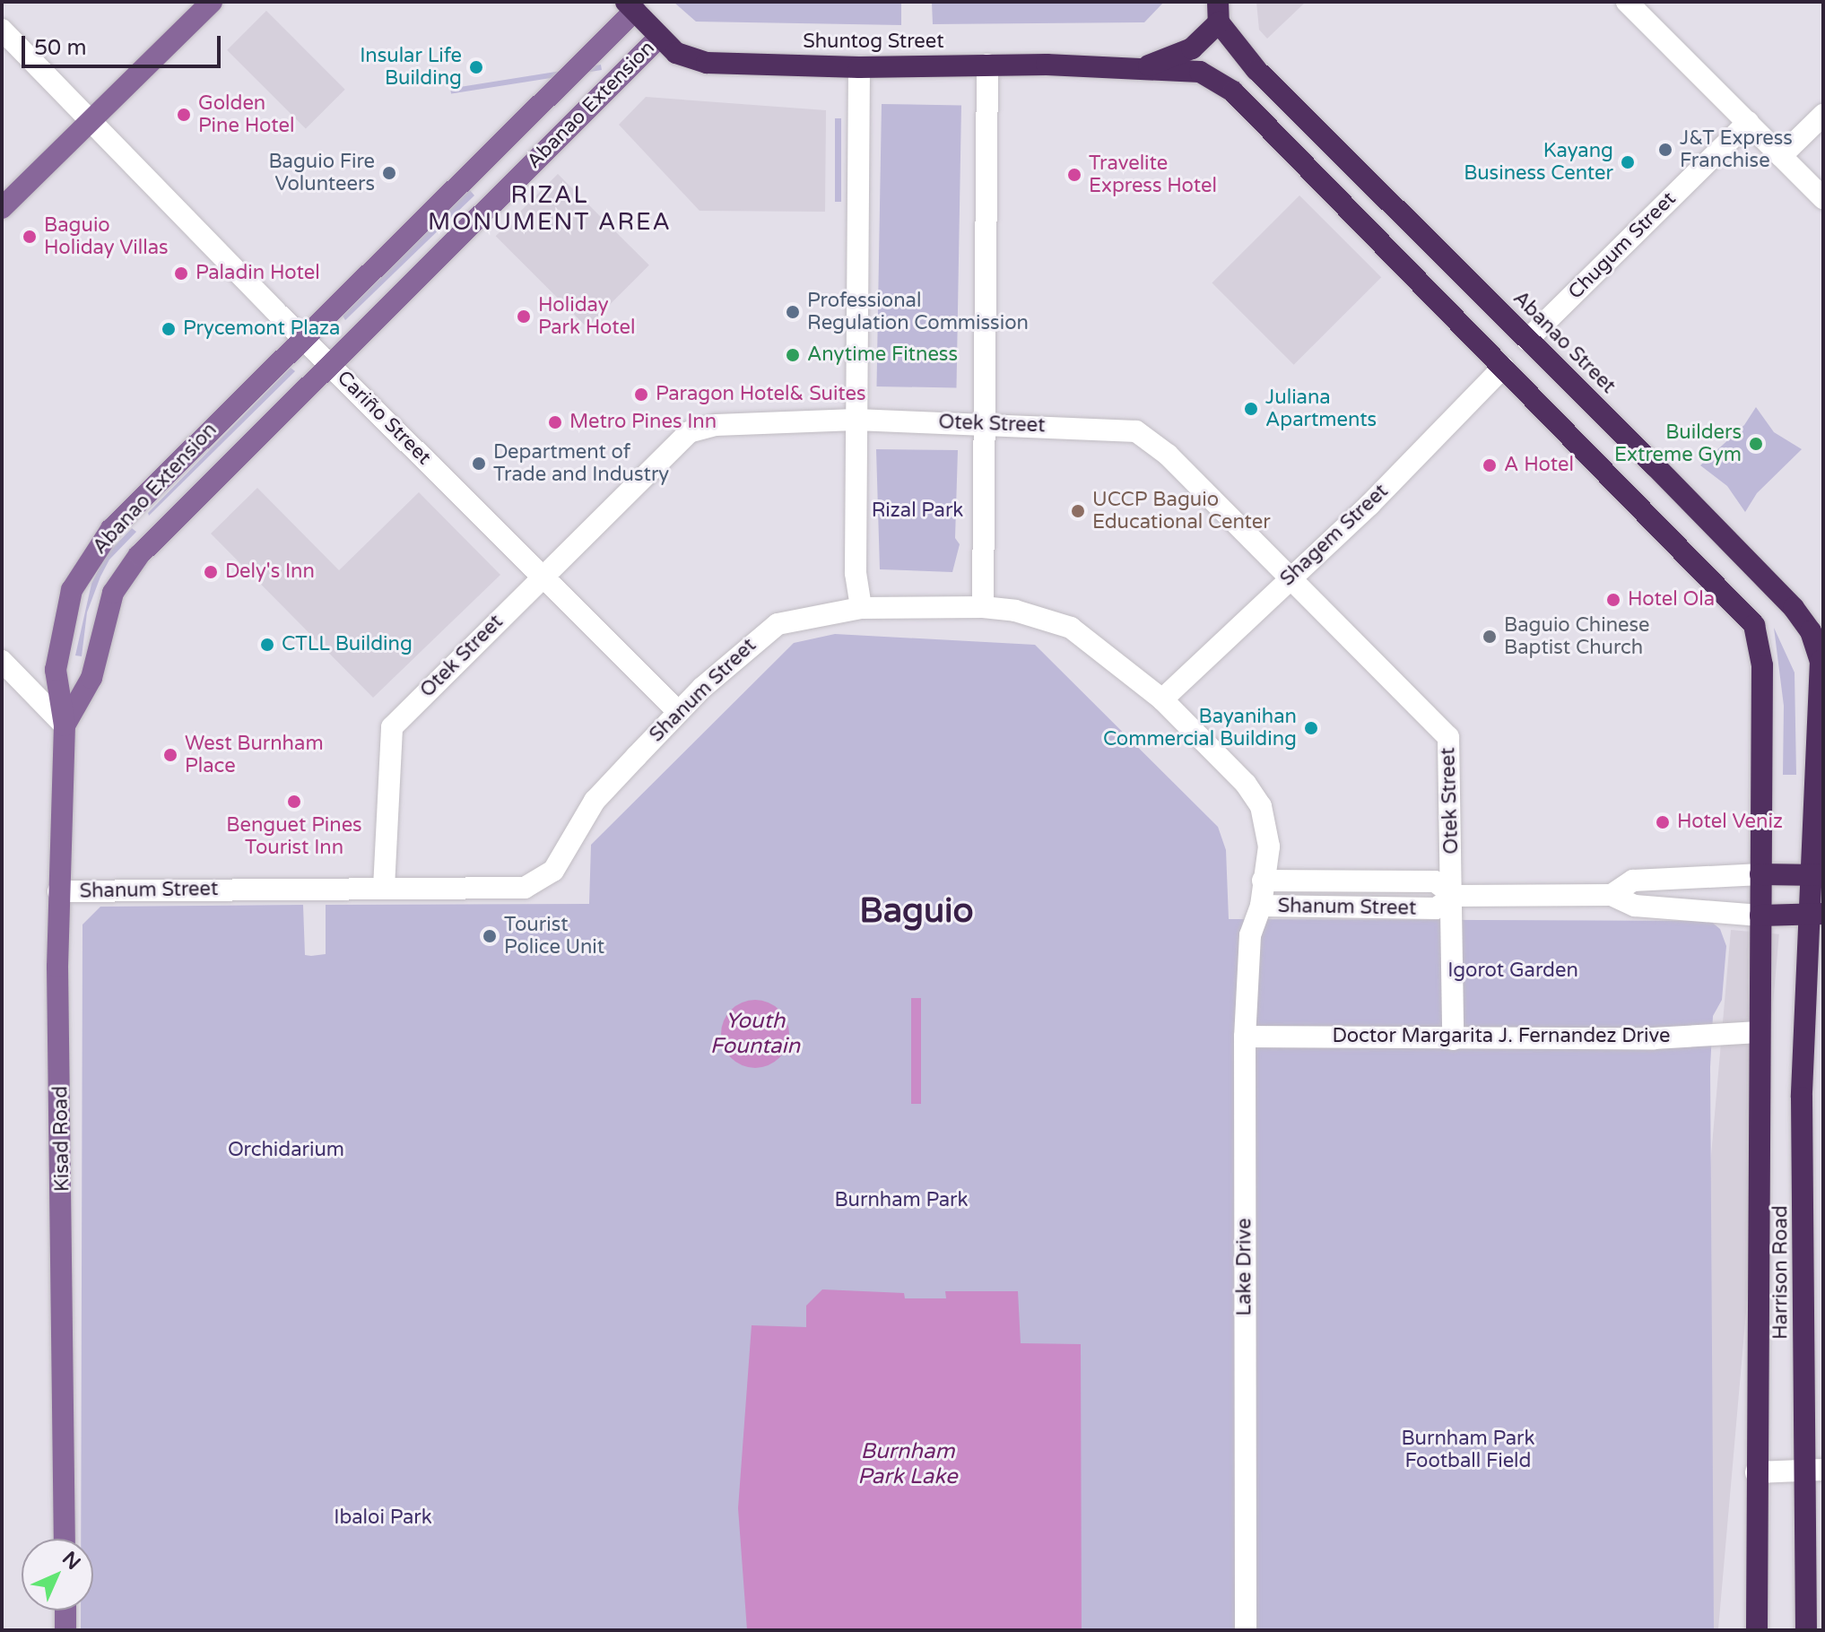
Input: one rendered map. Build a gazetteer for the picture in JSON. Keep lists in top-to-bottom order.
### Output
{
  "streets": {
    "highway": ["Shuntog Street", "Abanao Street", "Harrison Road"],
    "main road": ["Abanao Extension", "Kisad Road"],
    "street": [
      "Chugum Street",
      "Cariño Street",
      "Otek Street",
      "Shagem Street",
      "Shanum Street",
      "Doctor Margarita J. Fernandez Drive",
      "Lake Drive"
    ]
  },
  "crossings": [
    ["Shuntog Street", "Abanao Extension"],
    ["Shuntog Street", "Abanao Street"],
    ["Abanao Extension", "Cariño Street"],
    ["Abanao Extension", "Kisad Road"],
    ["Chugum Street", "Abanao Street"],
    ["Abanao Street", "Harrison Road"],
    ["Cariño Street", "Otek Street"],
    ["Cariño Street", "Shanum Street"],
    ["Otek Street", "Shagem Street"],
    ["Otek Street", "Shanum Street"],
    ["Otek Street", "Doctor Margarita J. Fernandez Drive"],
    ["Shagem Street", "Shanum Street"],
    ["Shanum Street", "Kisad Road"],
    ["Shanum Street", "Lake Drive"],
    ["Shanum Street", "Harrison Road"],
    ["Doctor Margarita J. Fernandez Drive", "Lake Drive"],
    ["Doctor Margarita J. Fernandez Drive", "Harrison Road"]
  ],
  "districts": ["RIZAL MONUMENT AREA", "Baguio"],
  "water": ["Youth Fountain", "Burnham Park Lake"],
  "parks": [
    "Rizal Park",
    "Igorot Garden",
    "Orchidarium",
    "Burnham Park",
    "Burnham Park Football Field",
    "Ibaloi Park"
  ],
  "places": [
    "Insular Life Building",
    "Golden Pine Hotel",
    "J&T Express Franchise",
    "Kayang Business Center",
    "Baguio Fire Volunteers",
    "Travelite Express Hotel",
    "Baguio Holiday Villas",
    "Paladin Hotel",
    "Professional Regulation Commission",
    "Holiday Park Hotel",
    "Prycemont Plaza",
    "Anytime Fitness",
    "Paragon Hotel& Suites",
    "Juliana Apartments",
    "Metro Pines Inn",
    "Builders Extreme Gym",
    "Department of Trade and Industry",
    "A Hotel",
    "UCCP Baguio Educational Center",
    "Dely's Inn",
    "Hotel Ola",
    "Baguio Chinese Baptist Church",
    "CTLL Building",
    "Bayanihan Commercial Building",
    "West Burnham Place",
    "Benguet Pines Tourist Inn",
    "Hotel Veniz",
    "Tourist Police Unit"
  ],
  "scale_bar": "50 m",
  "north": "top right"
}
